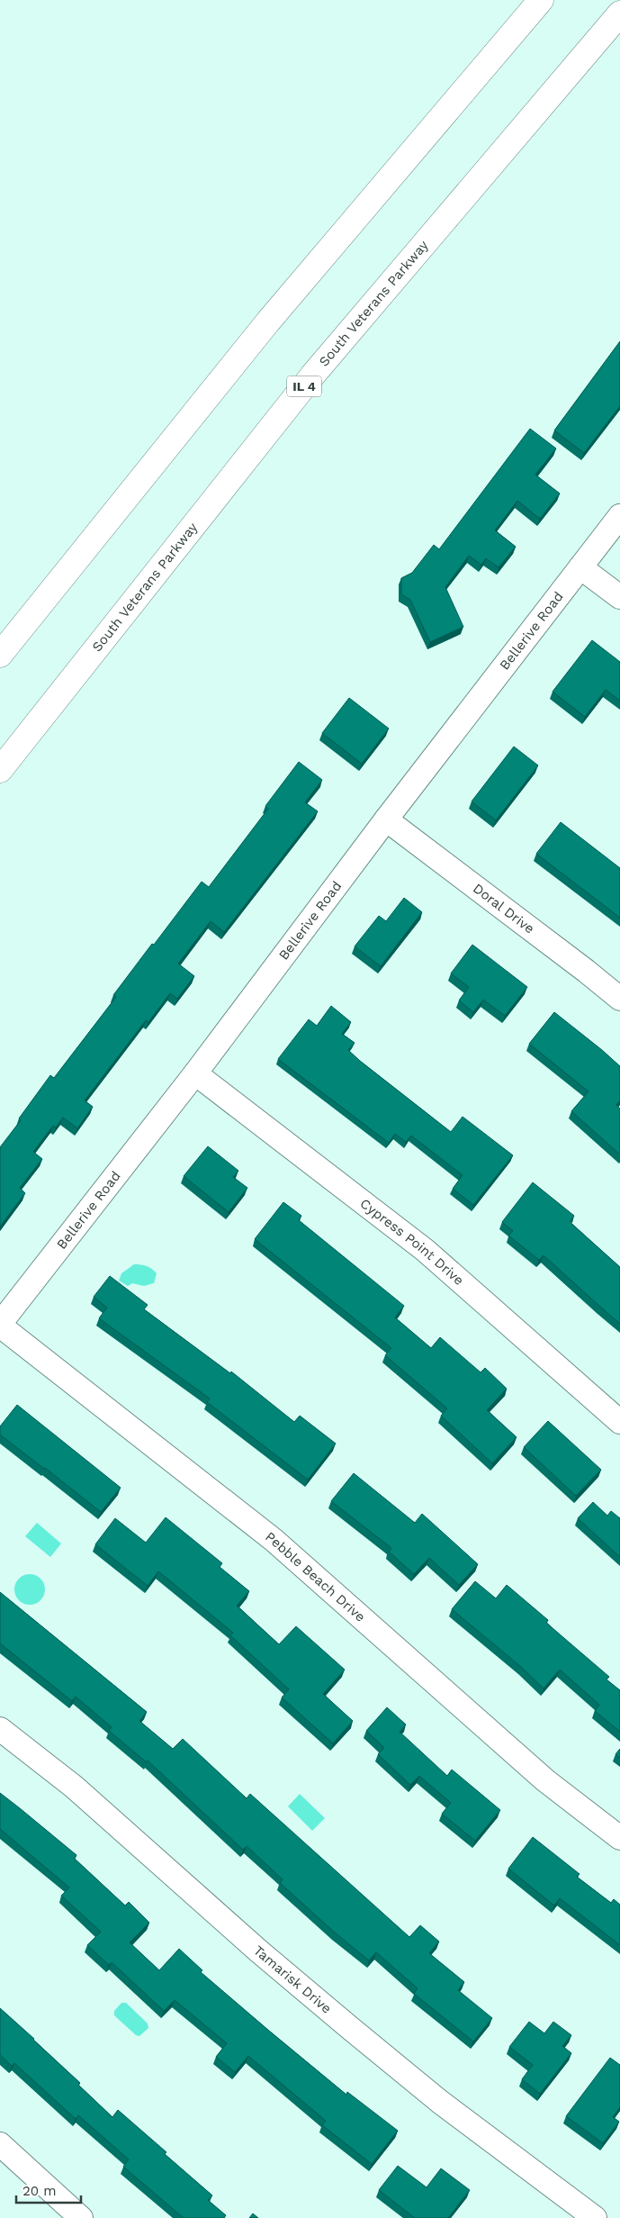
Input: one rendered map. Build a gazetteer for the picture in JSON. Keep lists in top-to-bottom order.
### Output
{
  "streets": {
    "highway": ["South Veterans Parkway", "IL 4"],
    "street": [
      "Bellerive Road",
      "Doral Drive",
      "Cypress Point Drive",
      "Pebble Beach Drive",
      "Tamarisk Drive"
    ]
  },
  "crossings": [
    ["Bellerive Road", "Doral Drive"],
    ["Bellerive Road", "Cypress Point Drive"],
    ["Bellerive Road", "Pebble Beach Drive"]
  ],
  "scale_bar": "20 m"
}
